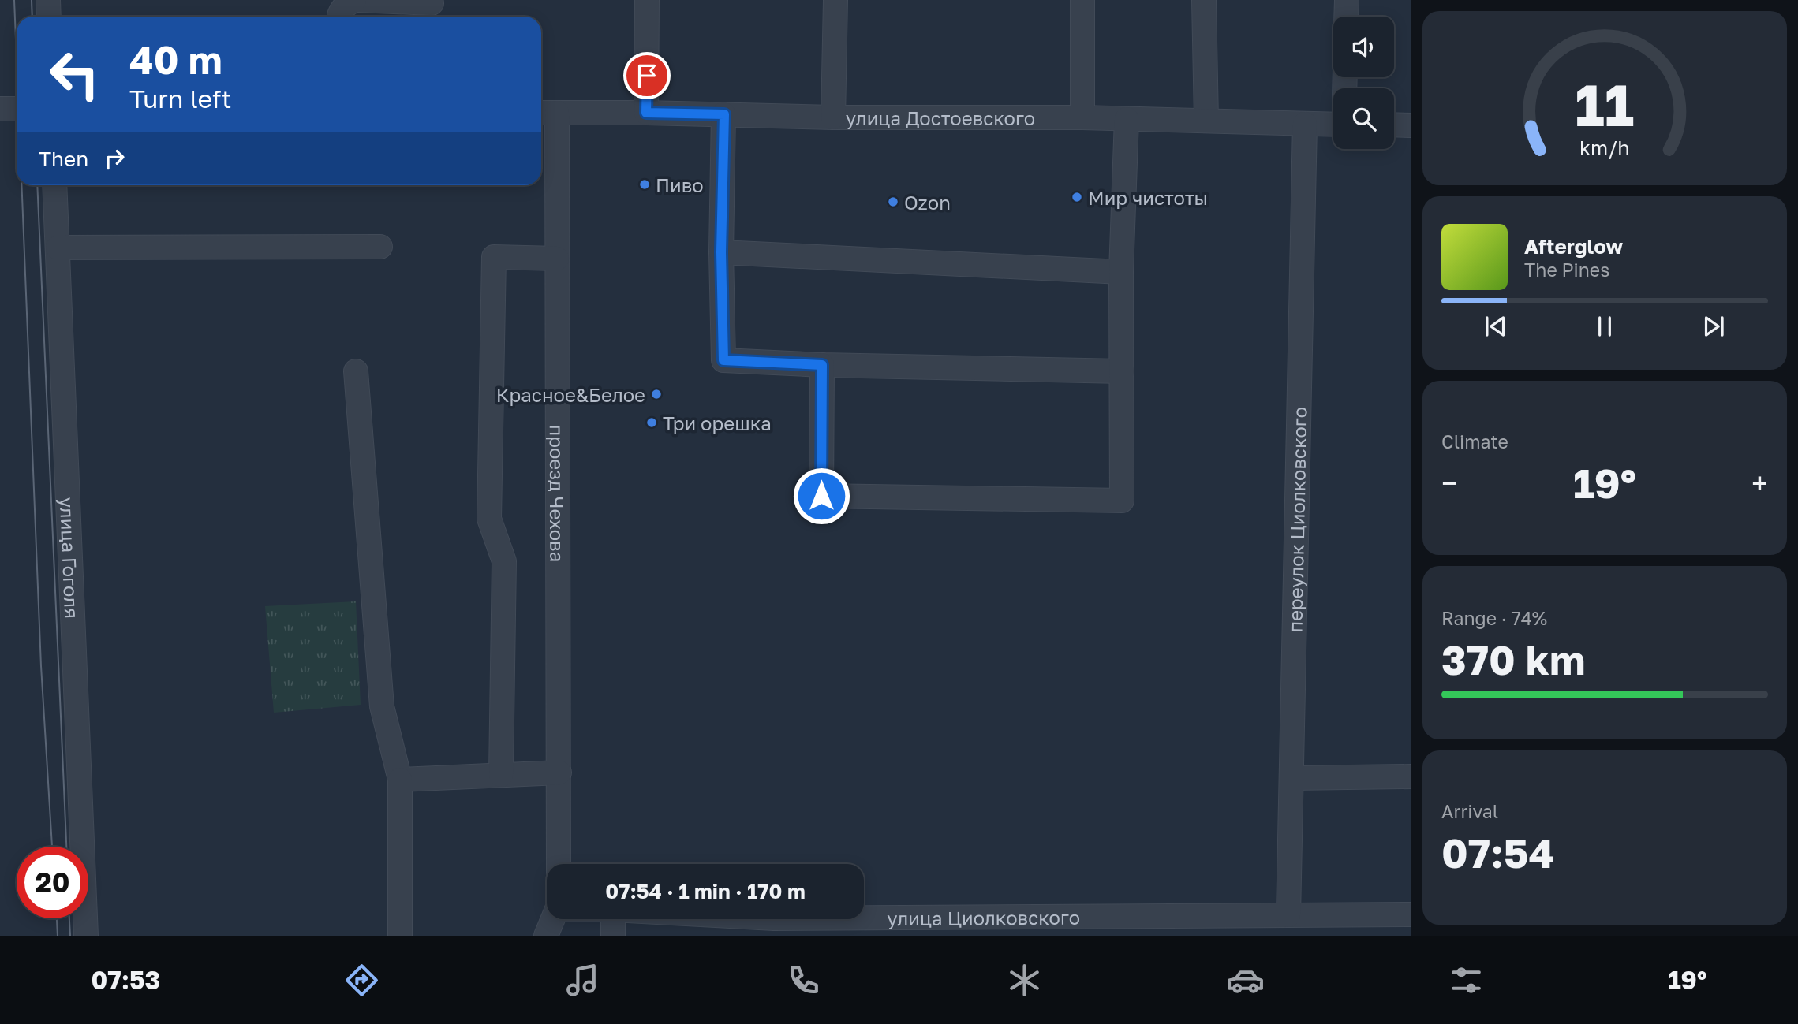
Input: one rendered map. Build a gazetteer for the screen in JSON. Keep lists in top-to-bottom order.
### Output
{
  "streets": {
    "street": [
      "улица Достоевского",
      "проезд Чехова",
      "переулок Циолковского",
      "улица Гоголя",
      "улица Циолковского"
    ]
  },
  "crossings": [
    ["улица Достоевского", "проезд Чехова"],
    ["улица Достоевского", "переулок Циолковского"],
    ["переулок Циолковского", "улица Циолковского"]
  ],
  "places": [
    "Пиво",
    "Мир чистоты",
    "Ozon",
    "Красное&Белое",
    "Три орешка"
  ],
  "page": {
    "turn": ["40 m", "Turn left"],
    "then": "Then",
    "song": ["Afterglow", "The Pines"],
    "tile": [
      "Climate",
      ["Range · 74%", "370 km"],
      ["Arrival", "07:54"]
    ],
    "heat": ["−", "19°", "+"],
    "limit": "20",
    "trip": "07:54 · 1 min · 170 m",
    "tabs": ["07:53", "19°"],
    "gauge": ["11", "km/h"]
  }
}
